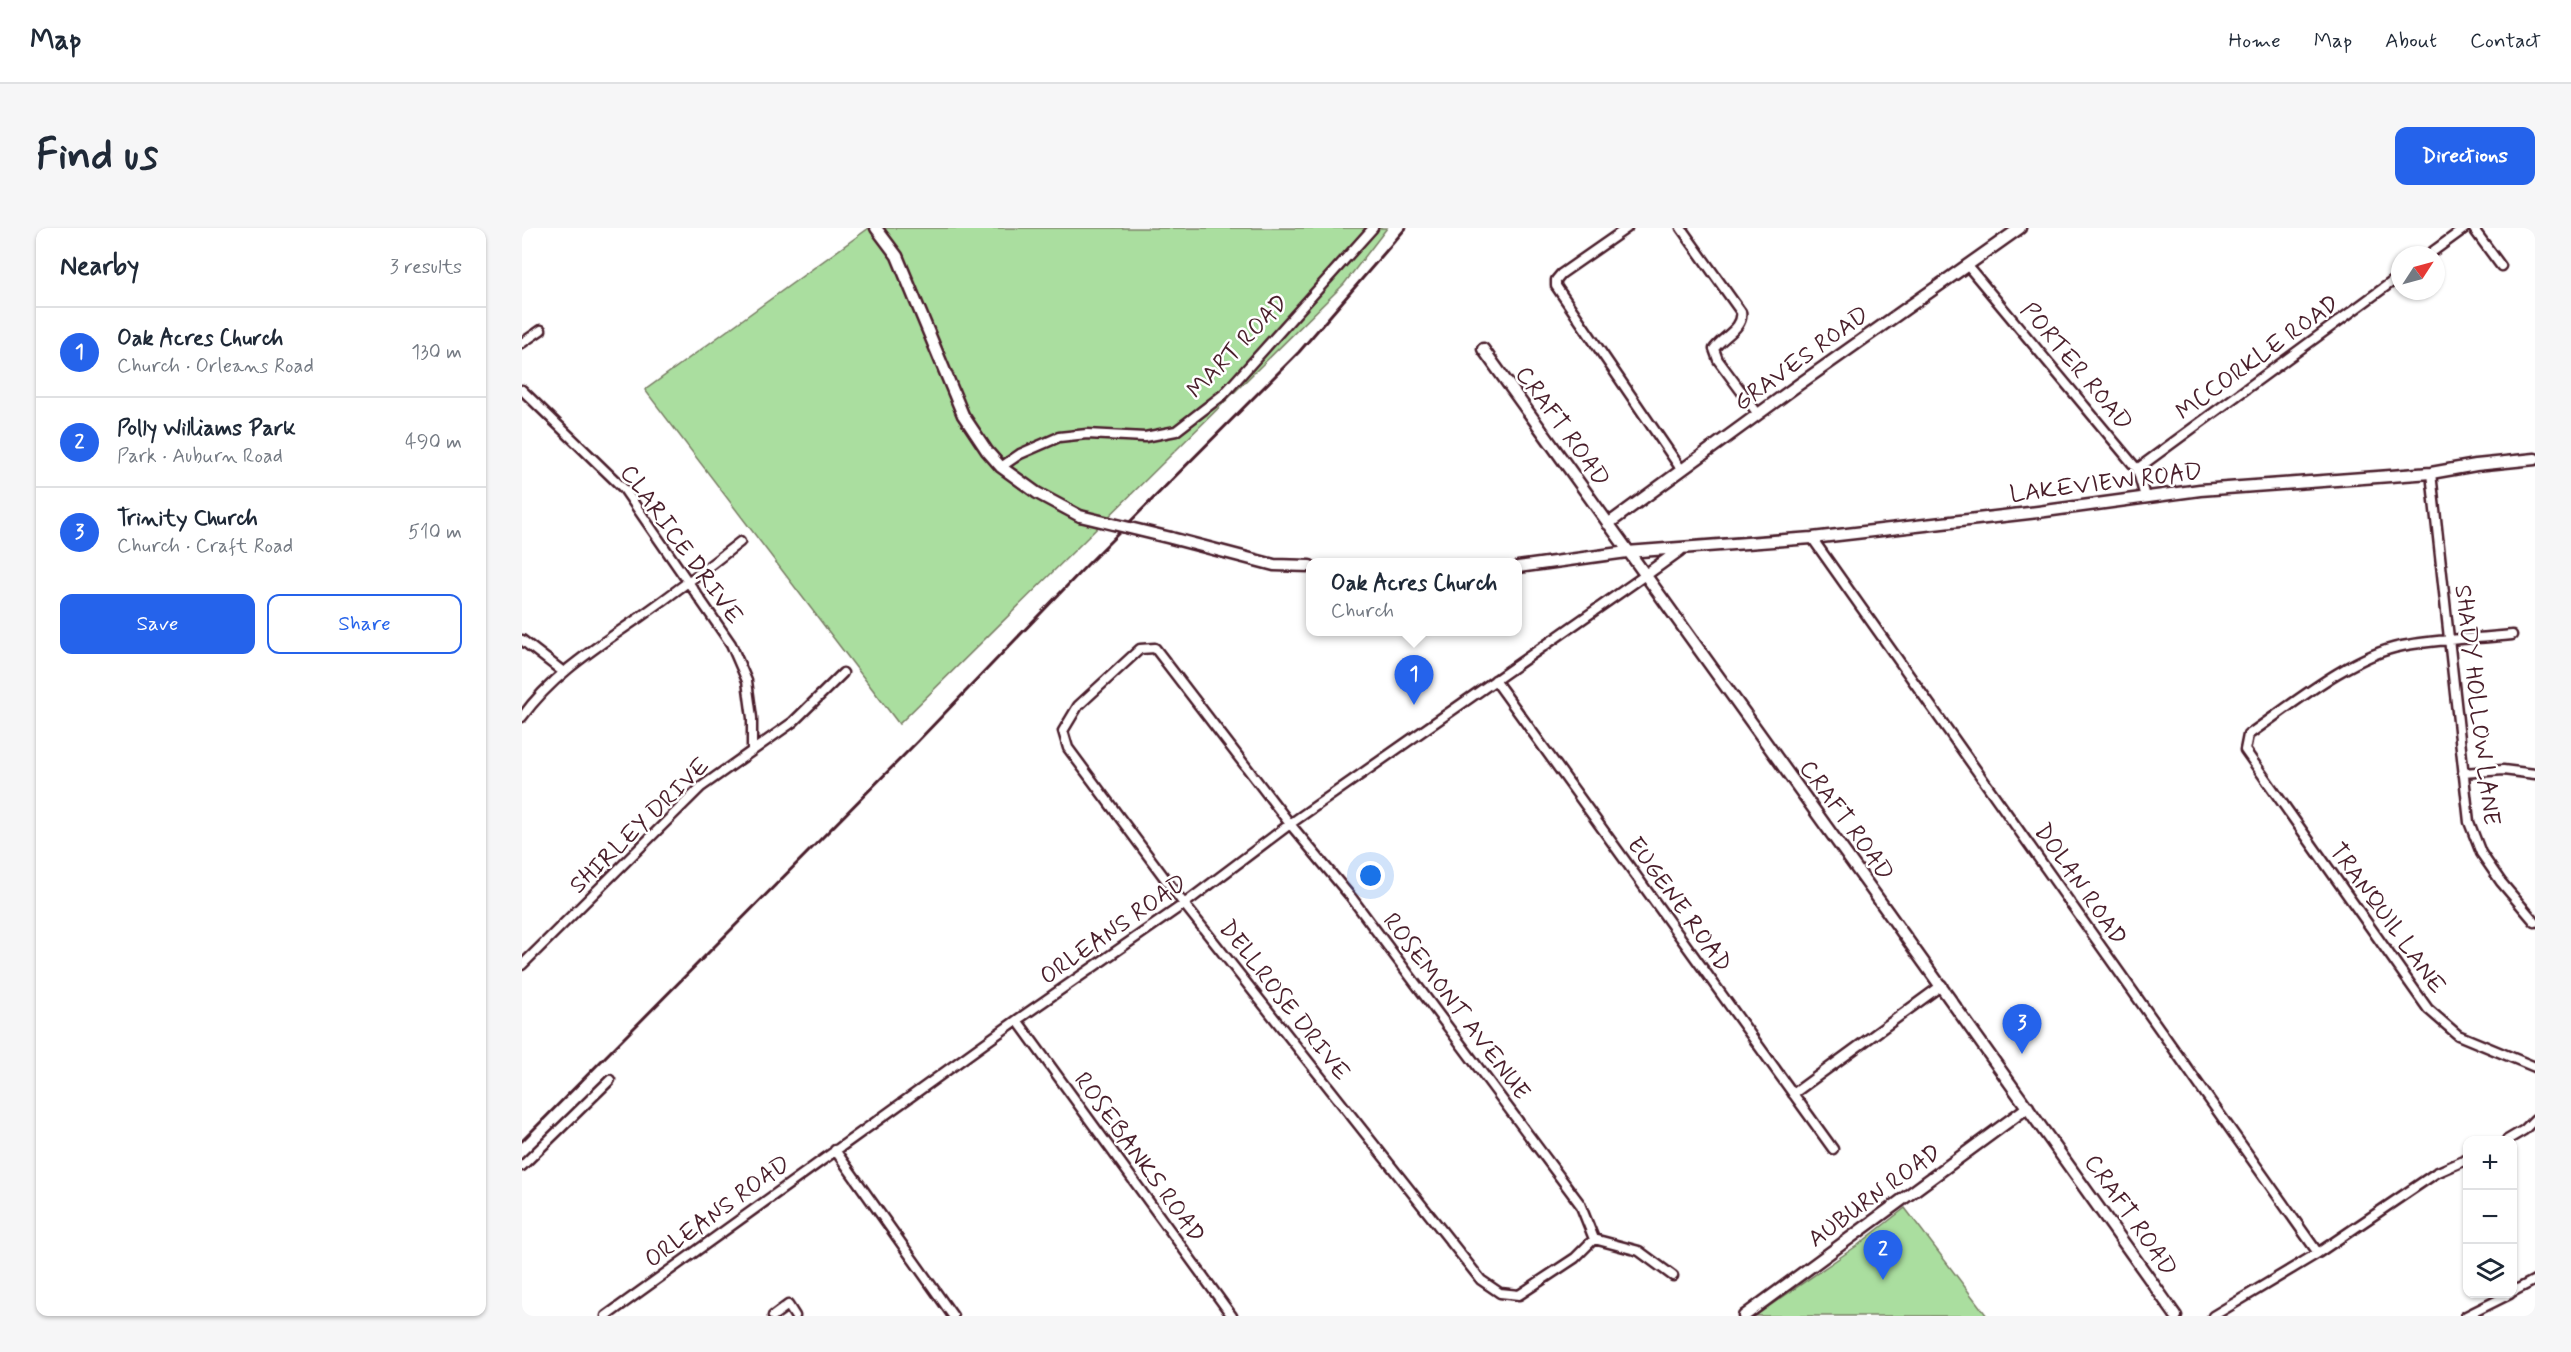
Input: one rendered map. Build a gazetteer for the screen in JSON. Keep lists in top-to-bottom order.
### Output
{
  "streets": {
    "street": [
      "MART ROAD",
      "MCCORKLE ROAD",
      "GRAVES ROAD",
      "PORTER ROAD",
      "CRAFT ROAD",
      "LAKEVIEW ROAD",
      "CLARICE DRIVE",
      "SHADY HOLLOW LANE",
      "SHIRLEY DRIVE",
      "DOLAN ROAD",
      "EUGENE ROAD",
      "TRANQUIL LANE",
      "ORLEANS ROAD",
      "DELLROSE DRIVE",
      "ROSEMONT AVENUE",
      "ROSEBANKS ROAD",
      "AUBURN ROAD"
    ]
  },
  "crossings": [
    ["MCCORKLE ROAD", "PORTER ROAD"],
    ["GRAVES ROAD", "PORTER ROAD"],
    ["GRAVES ROAD", "CRAFT ROAD"],
    ["PORTER ROAD", "LAKEVIEW ROAD"],
    ["CRAFT ROAD", "LAKEVIEW ROAD"],
    ["CRAFT ROAD", "ORLEANS ROAD"],
    ["CRAFT ROAD", "AUBURN ROAD"],
    ["LAKEVIEW ROAD", "SHADY HOLLOW LANE"],
    ["LAKEVIEW ROAD", "DOLAN ROAD"],
    ["CLARICE DRIVE", "SHIRLEY DRIVE"],
    ["SHADY HOLLOW LANE", "TRANQUIL LANE"],
    ["EUGENE ROAD", "ORLEANS ROAD"],
    ["ORLEANS ROAD", "DELLROSE DRIVE"],
    ["ORLEANS ROAD", "ROSEMONT AVENUE"],
    ["ORLEANS ROAD", "ROSEBANKS ROAD"],
    ["DELLROSE DRIVE", "ROSEMONT AVENUE"]
  ],
  "north": "top right",
  "page": {
    "header": "Map",
    "nav": [
      "Home",
      "Map",
      "About",
      "Contact"
    ],
    "buttons": [
      "Directions",
      ["Save", "Share"]
    ],
    "title": "Find us",
    "heading": ["Nearby", "3 results"],
    "list": [
      {
        "mark": "1",
        "name": "Oak Acres Church",
        "note": "Church · Orleans Road",
        "value": "130 m"
      },
      {
        "mark": "2",
        "name": "Polly Williams Park",
        "note": "Park · Auburn Road",
        "value": "490 m"
      },
      {
        "mark": "3",
        "name": "Trinity Church",
        "note": "Church · Craft Road",
        "value": "510 m"
      }
    ],
    "popup": ["Oak Acres Church", "Church"],
    "pins": ["1", "3", "2"],
    "map_buttons": ["+", "−"]
  }
}
